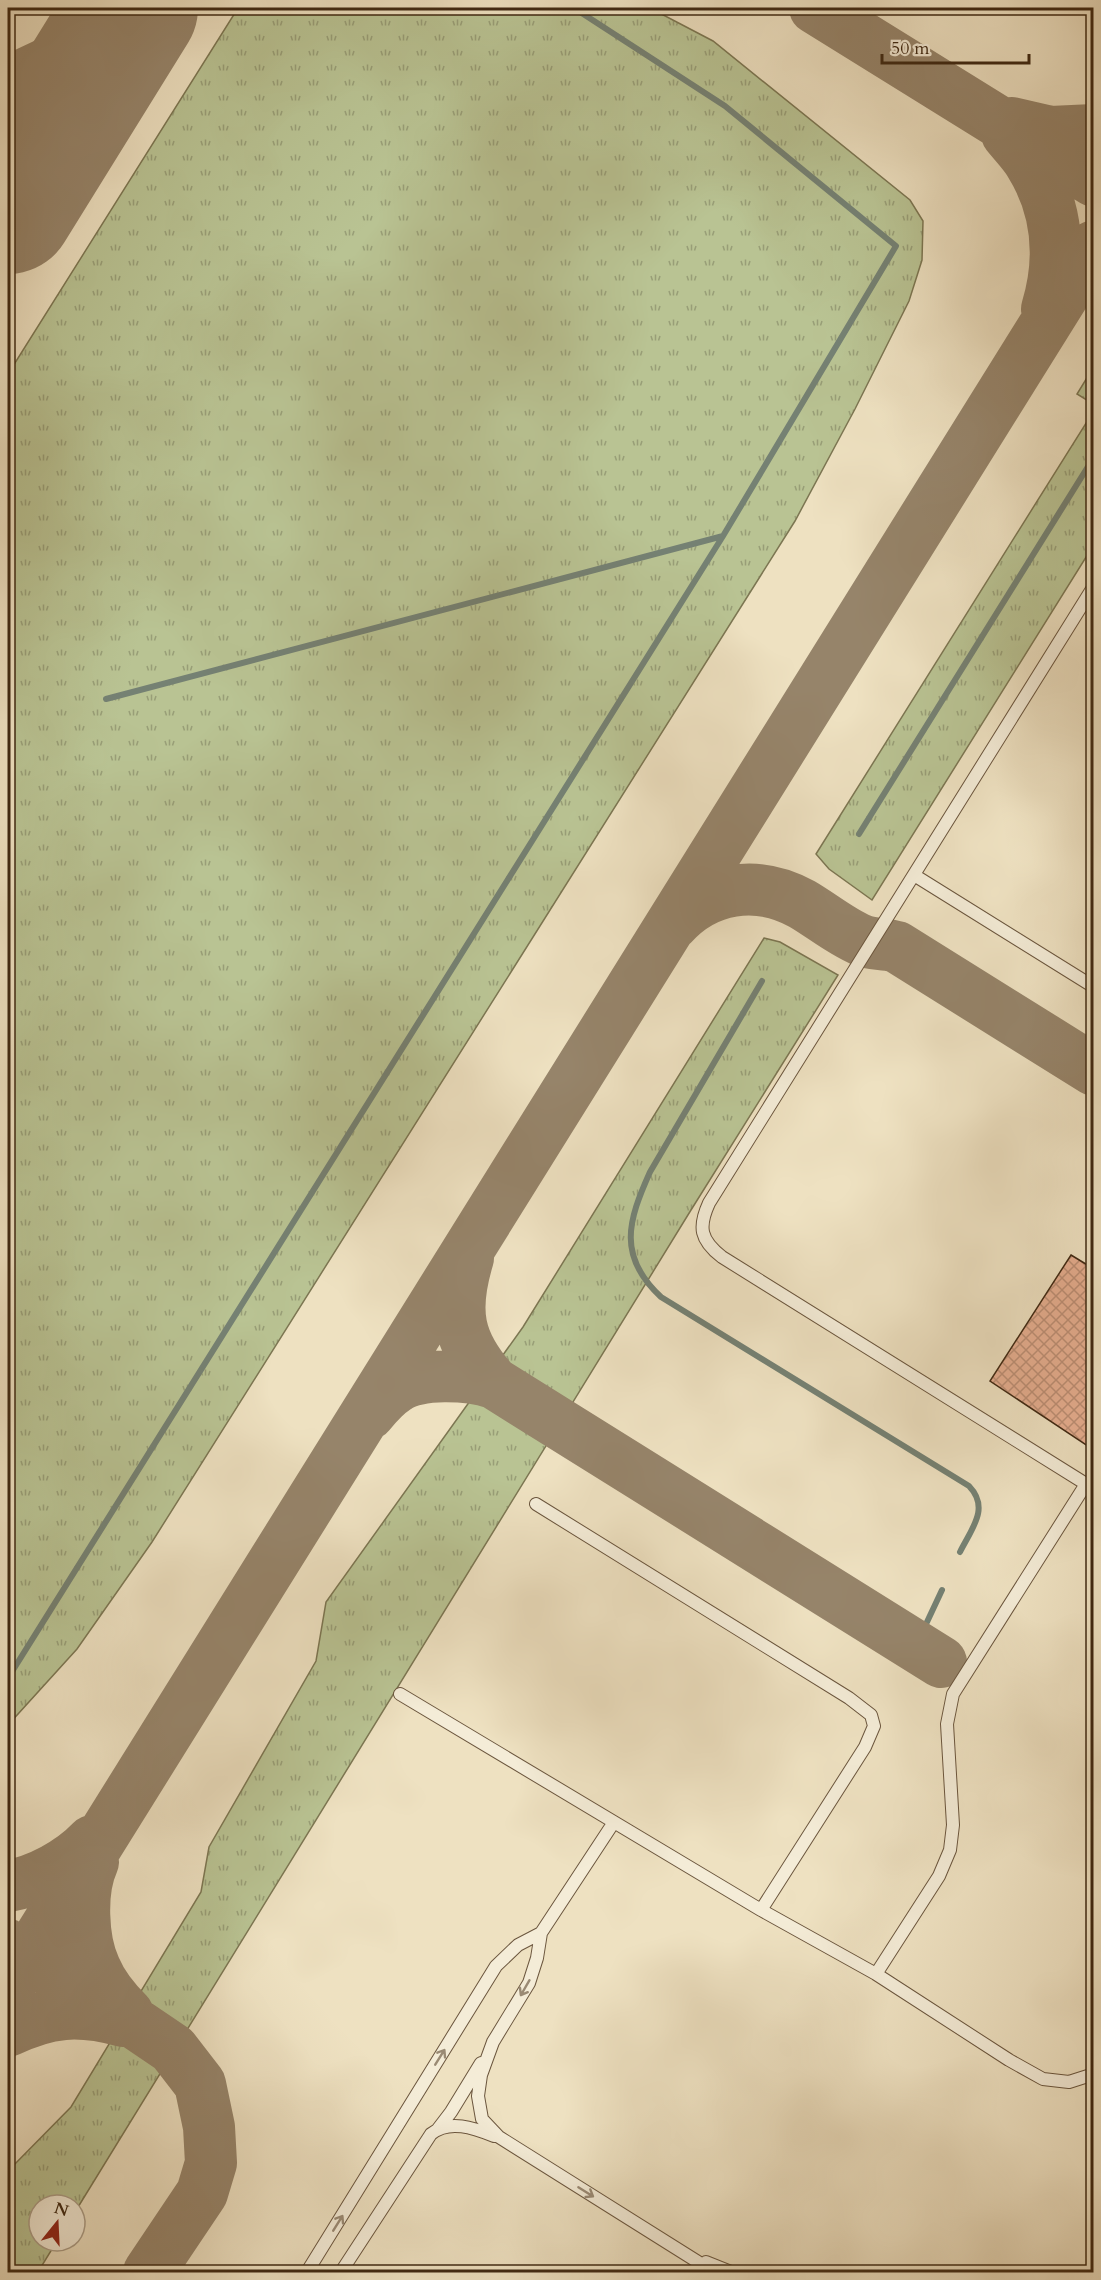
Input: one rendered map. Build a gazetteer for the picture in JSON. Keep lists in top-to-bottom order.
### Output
{
  "scale_bar": "50 m",
  "north": "top"
}
